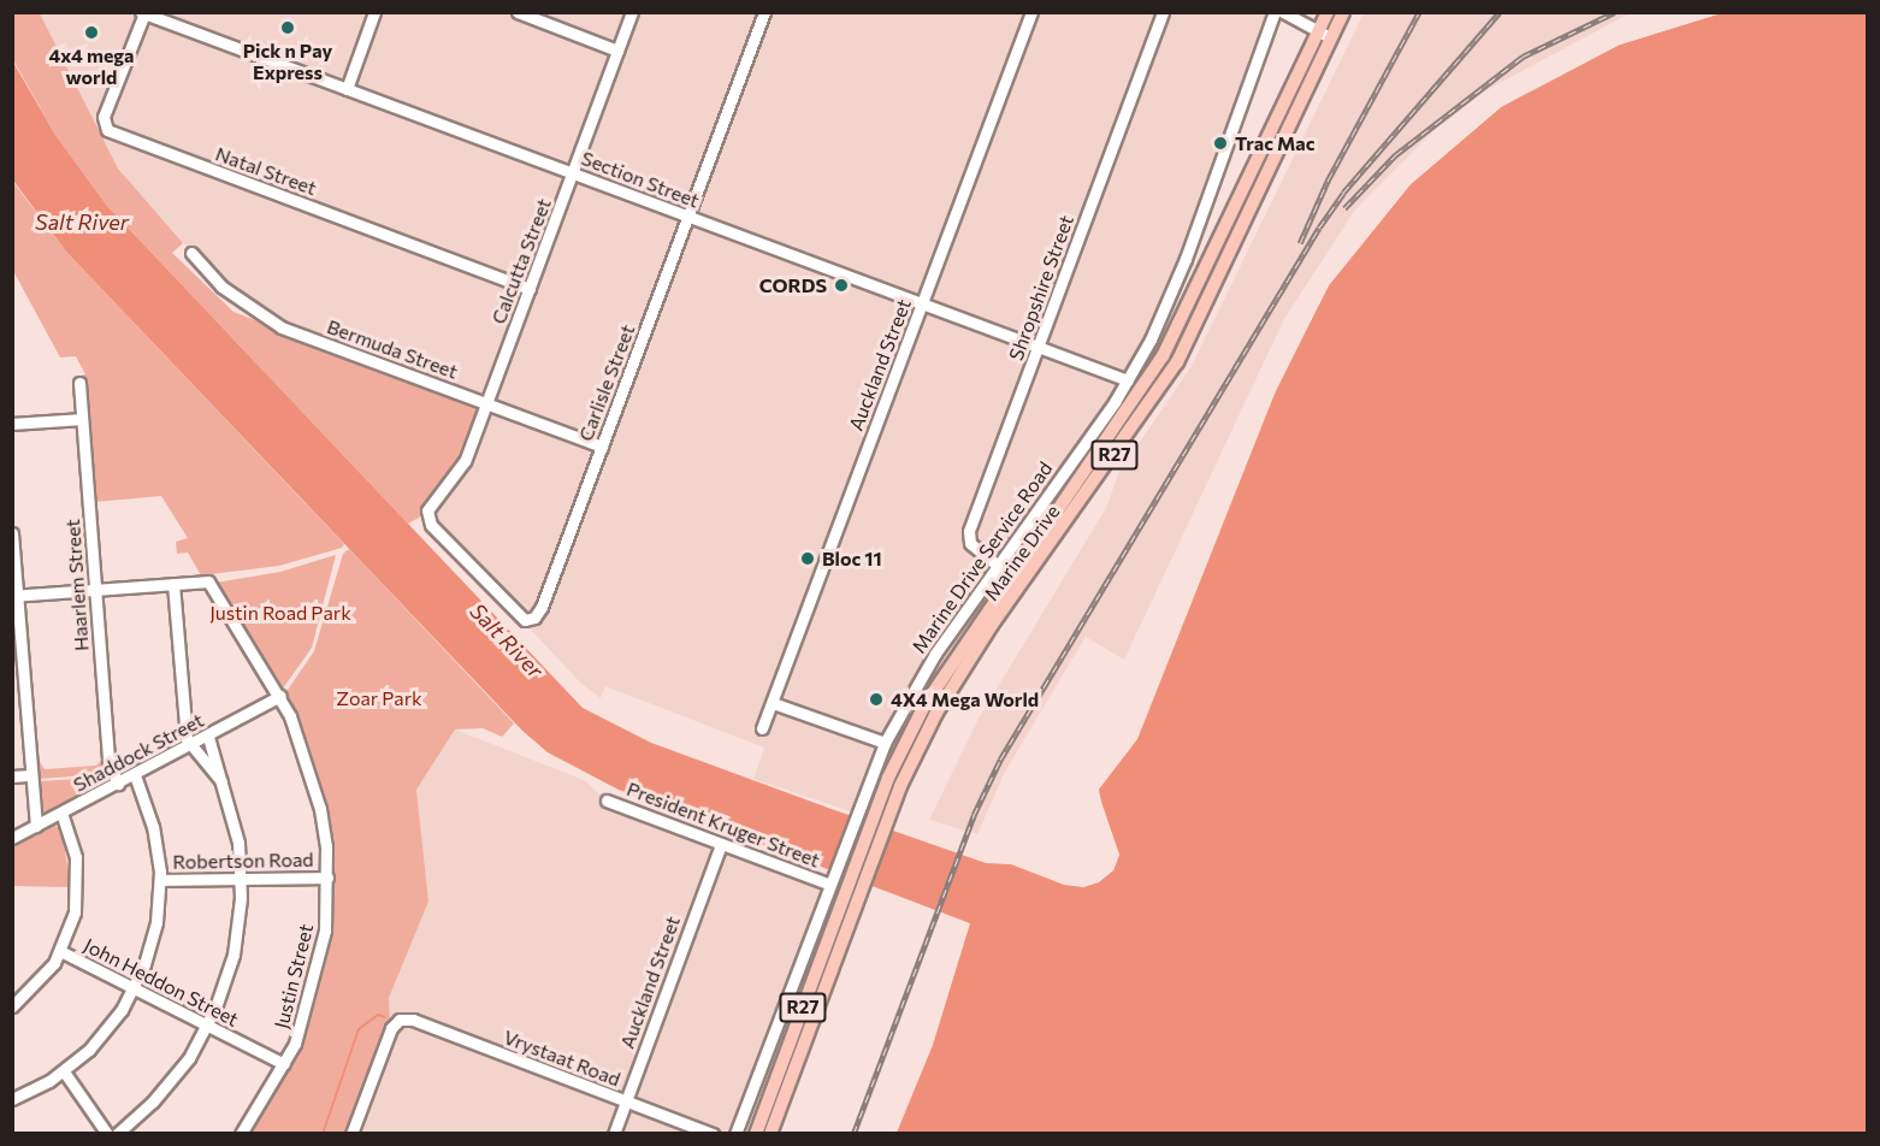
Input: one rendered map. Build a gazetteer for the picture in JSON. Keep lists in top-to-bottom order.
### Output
{
  "streets": {
    "main road": ["R27", "Marine Drive"],
    "street": [
      "Natal Street",
      "Section Street",
      "Calcutta Street",
      "Shropshire Street",
      "Bermuda Street",
      "Auckland Street",
      "Carlisle Street",
      "Marine Drive Service Road",
      "Haarlem Street",
      "Shaddock Street",
      "President Kruger Street",
      "Robertson Road",
      "Justin Street",
      "John Heddon Street",
      "Vrystaat Road"
    ]
  },
  "crossings": [
    ["Natal Street", "Section Street"],
    ["Natal Street", "Calcutta Street"],
    ["Section Street", "Calcutta Street"],
    ["Section Street", "Shropshire Street"],
    ["Section Street", "Auckland Street"],
    ["Section Street", "Carlisle Street"],
    ["Section Street", "Marine Drive Service Road"],
    ["Calcutta Street", "Bermuda Street"],
    ["Calcutta Street", "Carlisle Street"],
    ["Shropshire Street", "Marine Drive Service Road"],
    ["Bermuda Street", "Carlisle Street"],
    ["Auckland Street", "President Kruger Street"],
    ["Auckland Street", "Vrystaat Road"],
    ["Marine Drive Service Road", "President Kruger Street"],
    ["Haarlem Street", "Shaddock Street"],
    ["Shaddock Street", "Justin Street"],
    ["Robertson Road", "Justin Street"],
    ["Justin Street", "John Heddon Street"]
  ],
  "water": ["Salt River"],
  "parks": ["Justin Road Park", "Zoar Park"],
  "places": [
    "Pick n Pay Express",
    "4x4 mega world",
    "Trac Mac",
    "CORDS",
    "Bloc 11",
    "4X4 Mega World"
  ]
}
